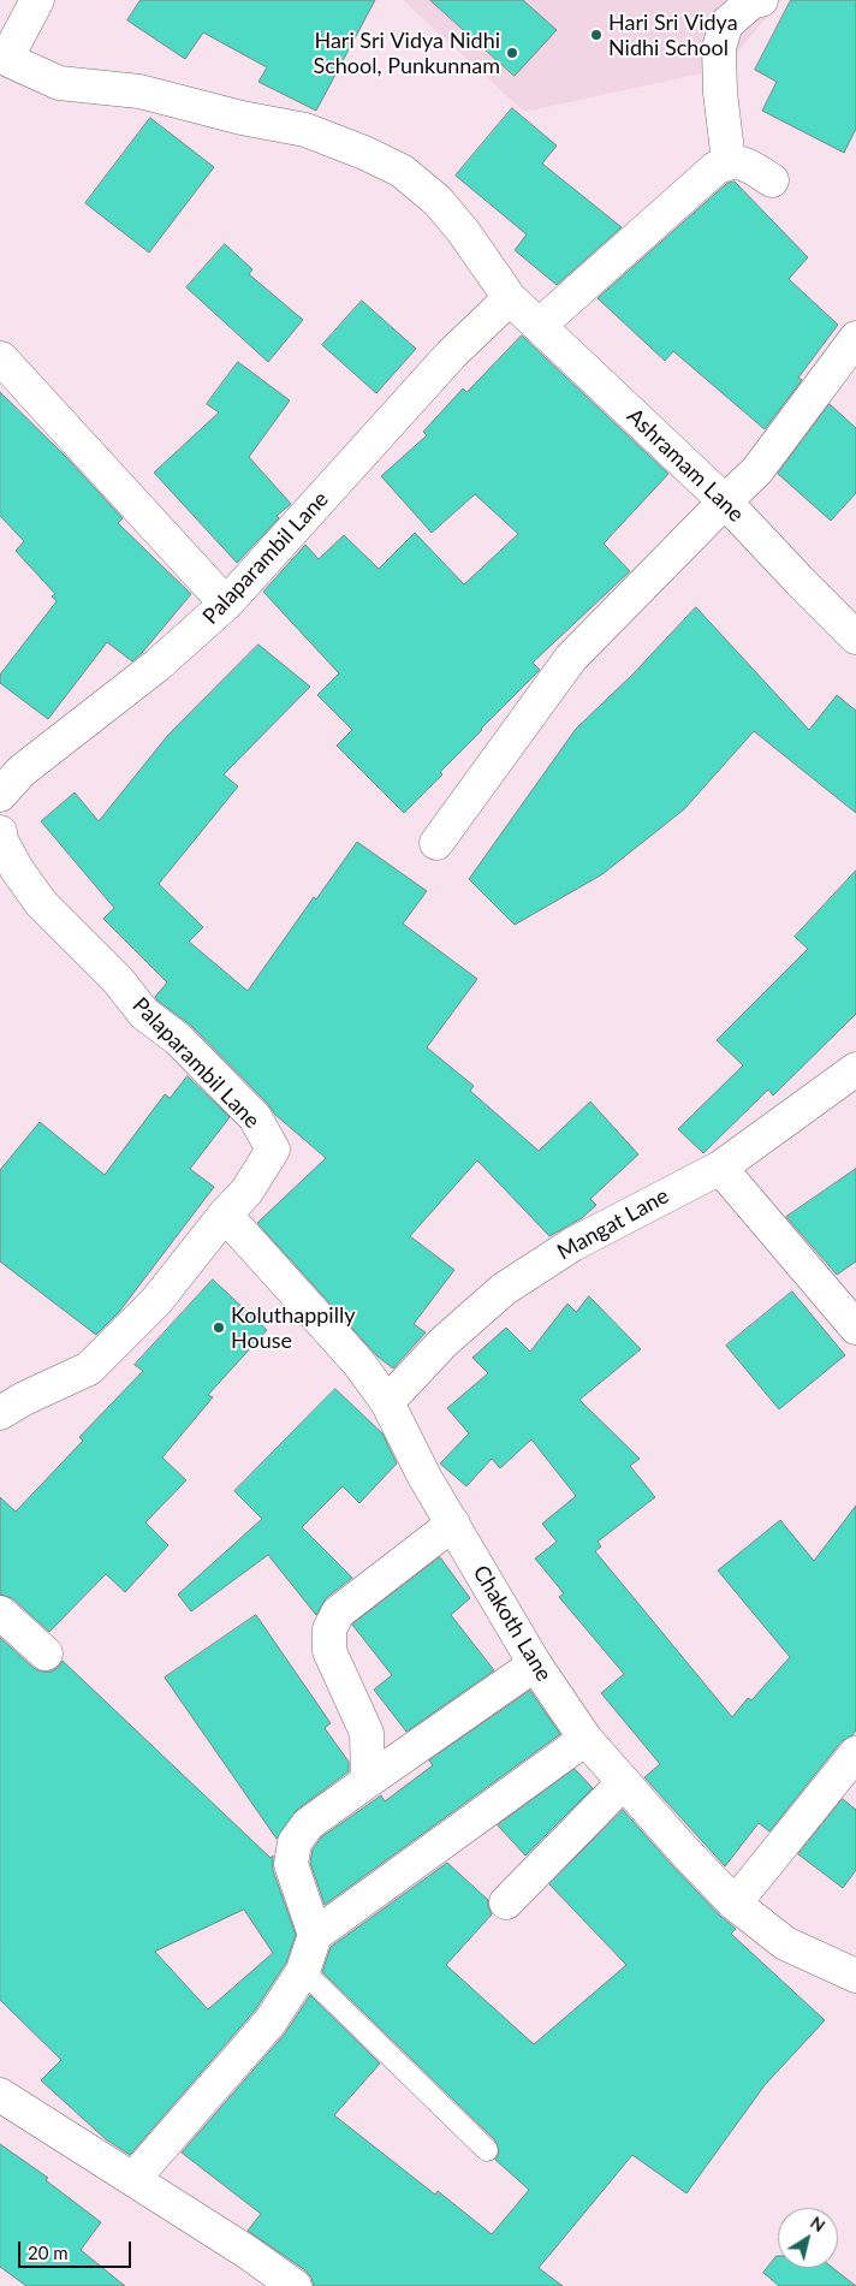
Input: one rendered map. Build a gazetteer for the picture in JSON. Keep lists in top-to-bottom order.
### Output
{
  "streets": {
    "street": [
      "Ashramam Lane",
      "Palaparambil Lane",
      "Mangat Lane",
      "Chakoth Lane"
    ]
  },
  "crossings": [
    ["Ashramam Lane", "Palaparambil Lane"],
    ["Palaparambil Lane", "Chakoth Lane"],
    ["Mangat Lane", "Chakoth Lane"]
  ],
  "places": ["Hari Sri Vidya Nidhi School", "Hari Sri Vidya Nidhi School, Punkunnam", "Koluthappilly House"],
  "scale_bar": "20 m",
  "north": "top right"
}
